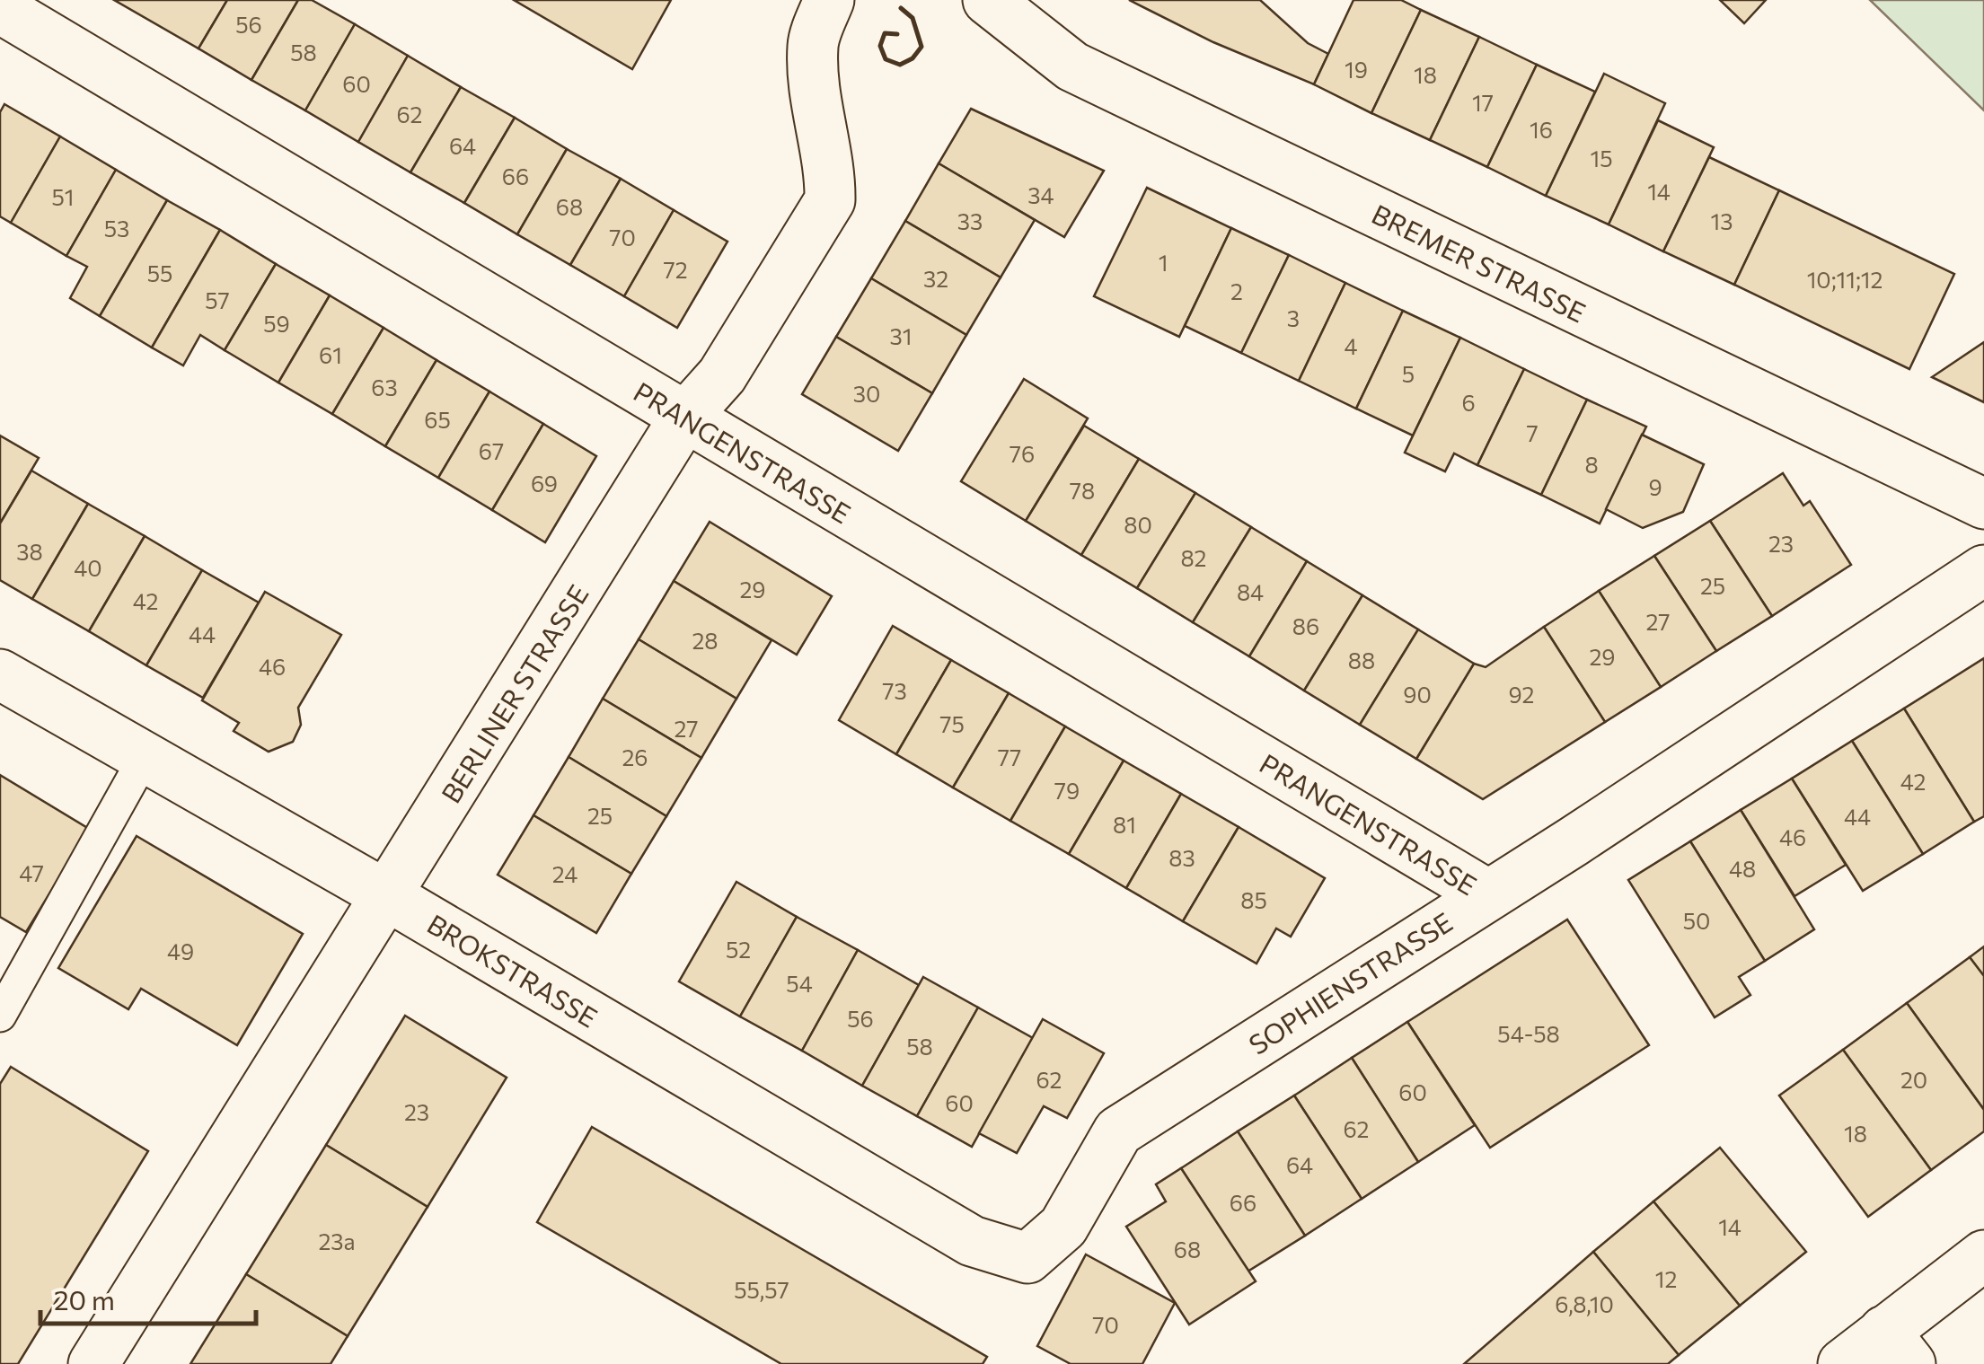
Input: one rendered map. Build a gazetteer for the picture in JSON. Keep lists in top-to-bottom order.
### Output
{
  "streets": {
    "street": [
      "BREMER STRASSE",
      "PRANGENSTRASSE",
      "BERLINER STRASSE",
      "BROKSTRASSE",
      "SOPHIENSTRASSE"
    ]
  },
  "crossings": [
    ["PRANGENSTRASSE", "BERLINER STRASSE"],
    ["PRANGENSTRASSE", "SOPHIENSTRASSE"],
    ["BERLINER STRASSE", "BROKSTRASSE"],
    ["BROKSTRASSE", "SOPHIENSTRASSE"]
  ],
  "house_numbers": [
    "56",
    "58",
    "19",
    "18",
    "60",
    "17",
    "62",
    "16",
    "64",
    "15",
    "66",
    "14",
    "34",
    "51",
    "68",
    "33",
    "13",
    "53",
    "70",
    "1",
    "72",
    "55",
    "32",
    "10;11;12",
    "2",
    "57",
    "3",
    "59",
    "31",
    "4",
    "61",
    "5",
    "63",
    "30",
    "6",
    "65",
    "7",
    "67",
    "76",
    "8",
    "69",
    "9",
    "78",
    "80",
    "23",
    "38",
    "82",
    "40",
    "25",
    "29",
    "84",
    "42",
    "27",
    "86",
    "44",
    "28",
    "29",
    "88",
    "46",
    "73",
    "90",
    "92",
    "75",
    "27",
    "26",
    "77",
    "42",
    "79",
    "25",
    "44",
    "81",
    "46",
    "83",
    "48",
    "47",
    "24",
    "85",
    "50",
    "52",
    "49",
    "54",
    "56",
    "54-58",
    "58",
    "62",
    "20",
    "60",
    "60",
    "23",
    "62",
    "18",
    "64",
    "66",
    "14",
    "23a",
    "68",
    "12",
    "55,57",
    "6,8,10",
    "70"
  ],
  "scale_bar": "20 m"
}
